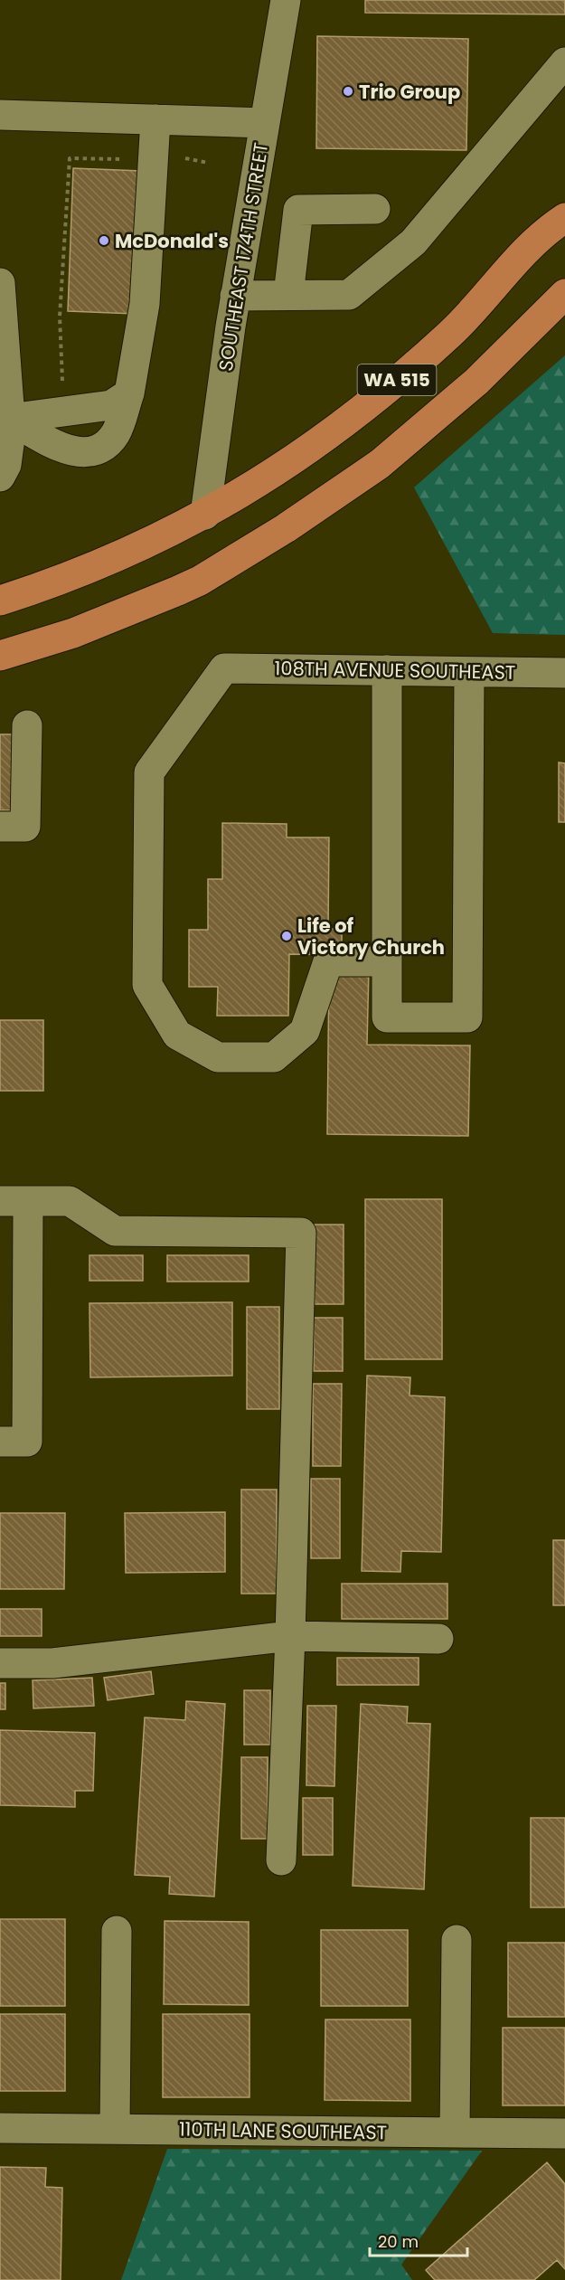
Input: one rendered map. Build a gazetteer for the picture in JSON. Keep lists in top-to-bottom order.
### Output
{
  "streets": {
    "main road": ["WA 515"],
    "street": ["SOUTHEAST 174TH STREET", "108TH AVENUE SOUTHEAST", "110TH LANE SOUTHEAST"]
  },
  "crossings": [
    ["SOUTHEAST 174TH STREET", "WA 515"]
  ],
  "places": ["Trio Group", "McDonald's", "Life of Victory Church"],
  "scale_bar": "20 m"
}
